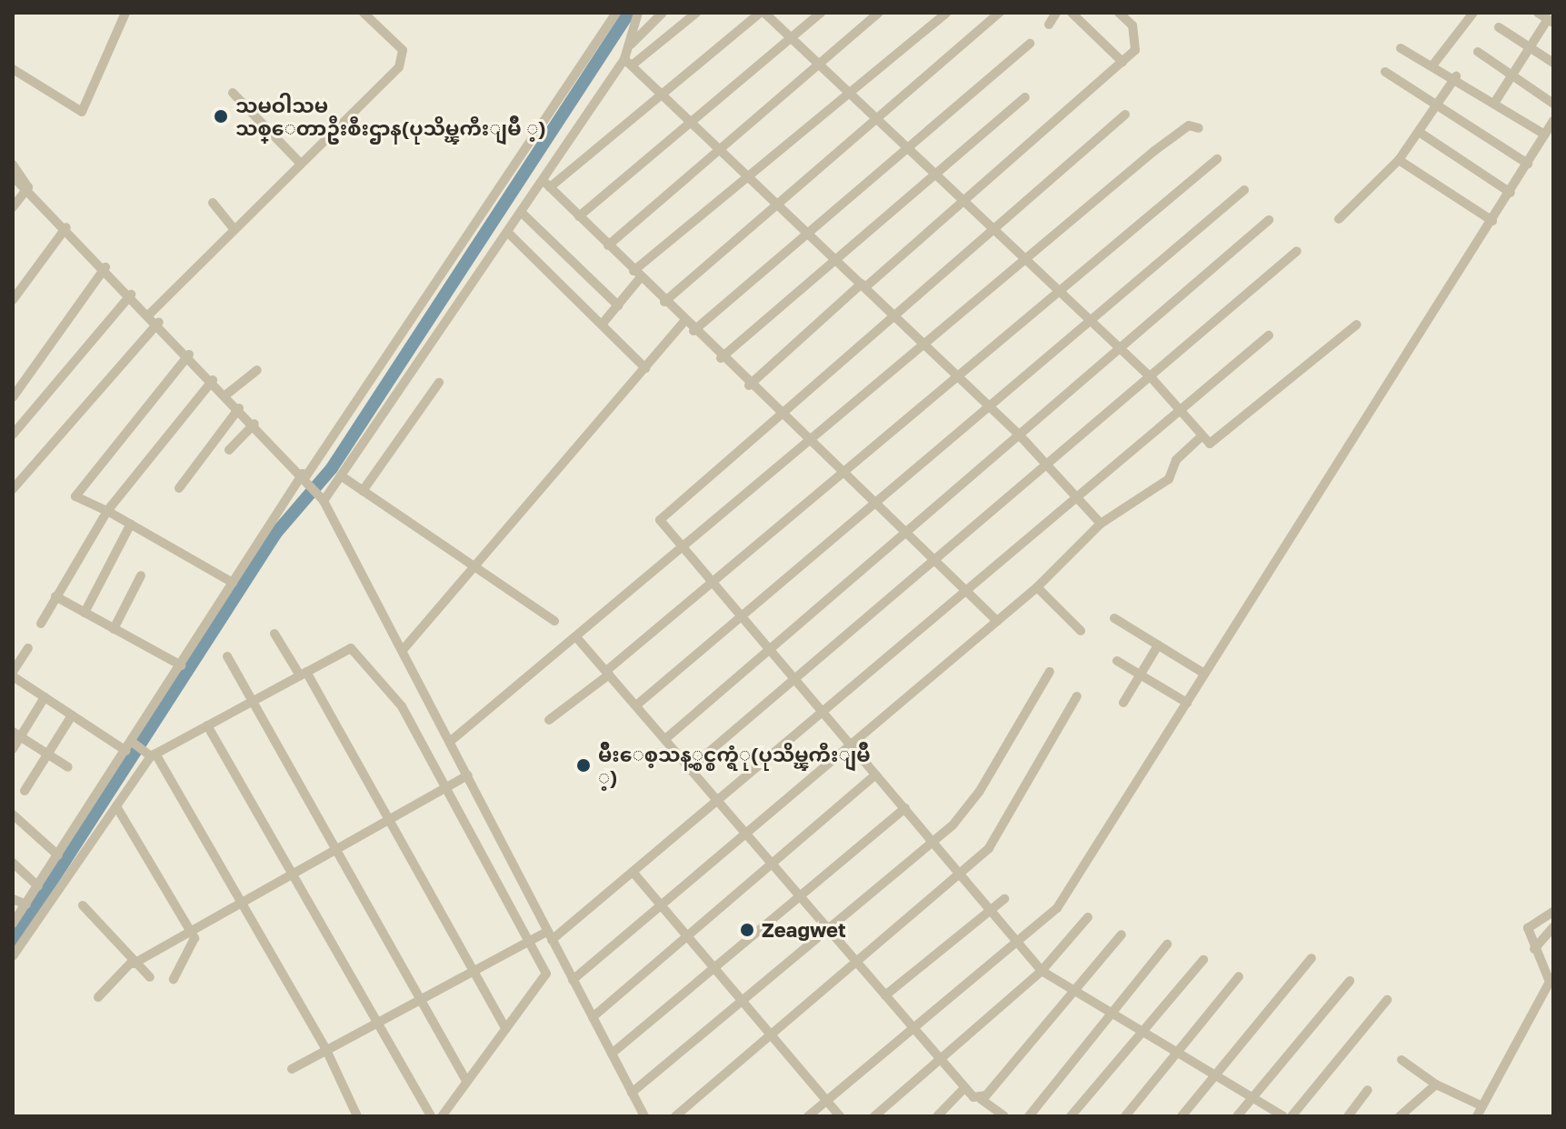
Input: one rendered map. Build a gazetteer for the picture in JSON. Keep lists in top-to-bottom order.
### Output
{
  "places": ["သမဝါသမ သစ္ေတာဦးစီးဌာန(ပုသိမ္ၾကီးျမိဳ ့)", "မ်ိဳးေစ့သန့္စင္စက္ရံု(ပုသိမ္ၾကီးျမိဳ ့)", "Zeagwet"]
}
